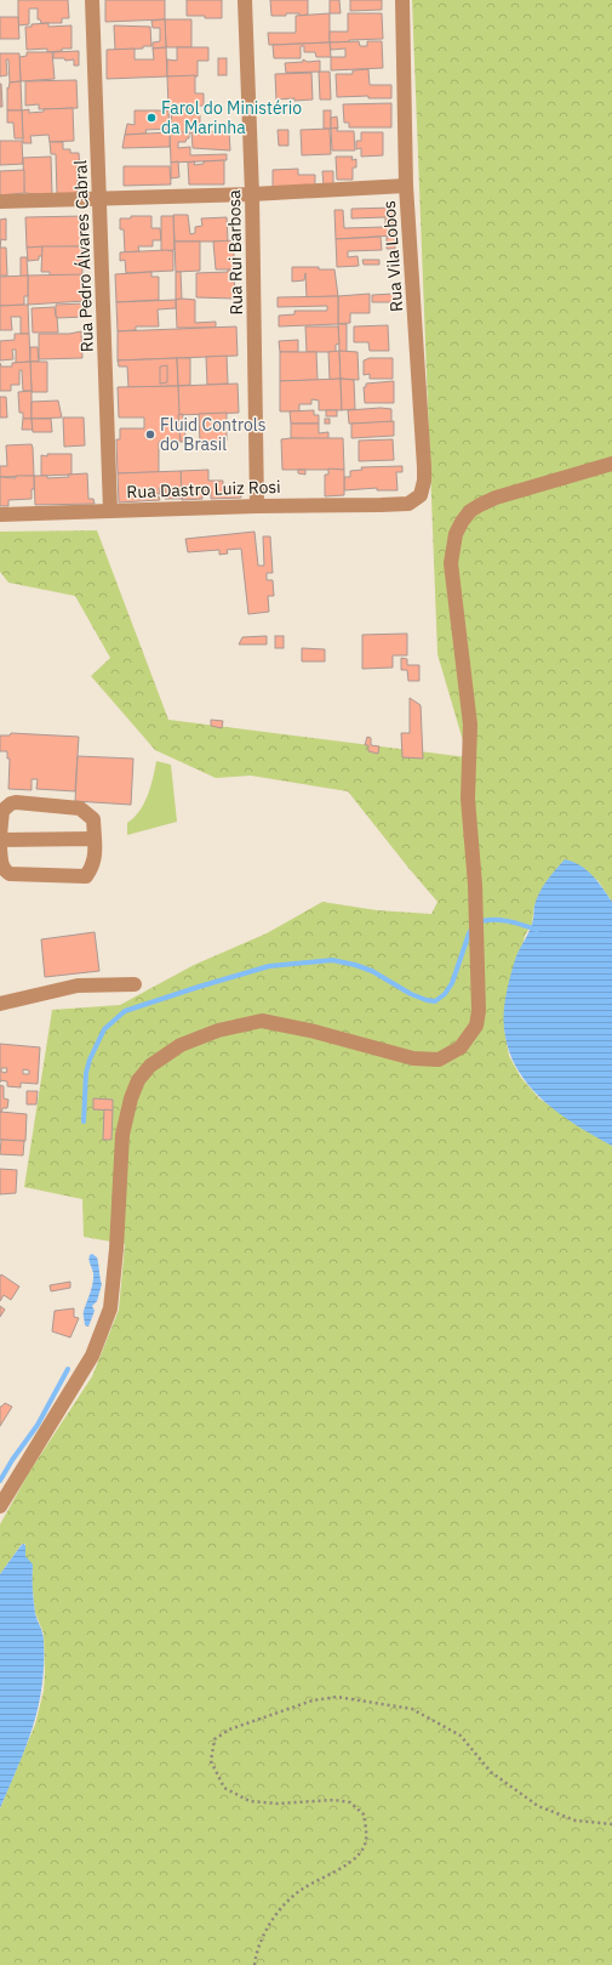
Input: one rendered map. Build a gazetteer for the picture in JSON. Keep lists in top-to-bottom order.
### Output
{
  "streets": {
    "street": [
      "Rua Rui Barbosa",
      "Rua Pedro Álvares Cabral",
      "Rua Vila Lobos",
      "Rua Dastro Luiz Rosi"
    ]
  },
  "crossings": [
    ["Rua Rui Barbosa", "Rua Dastro Luiz Rosi"],
    ["Rua Pedro Álvares Cabral", "Rua Dastro Luiz Rosi"],
    ["Rua Vila Lobos", "Rua Dastro Luiz Rosi"]
  ],
  "places": ["Farol do Ministério da Marinha", "Fluid Controls do Brasil"]
}
